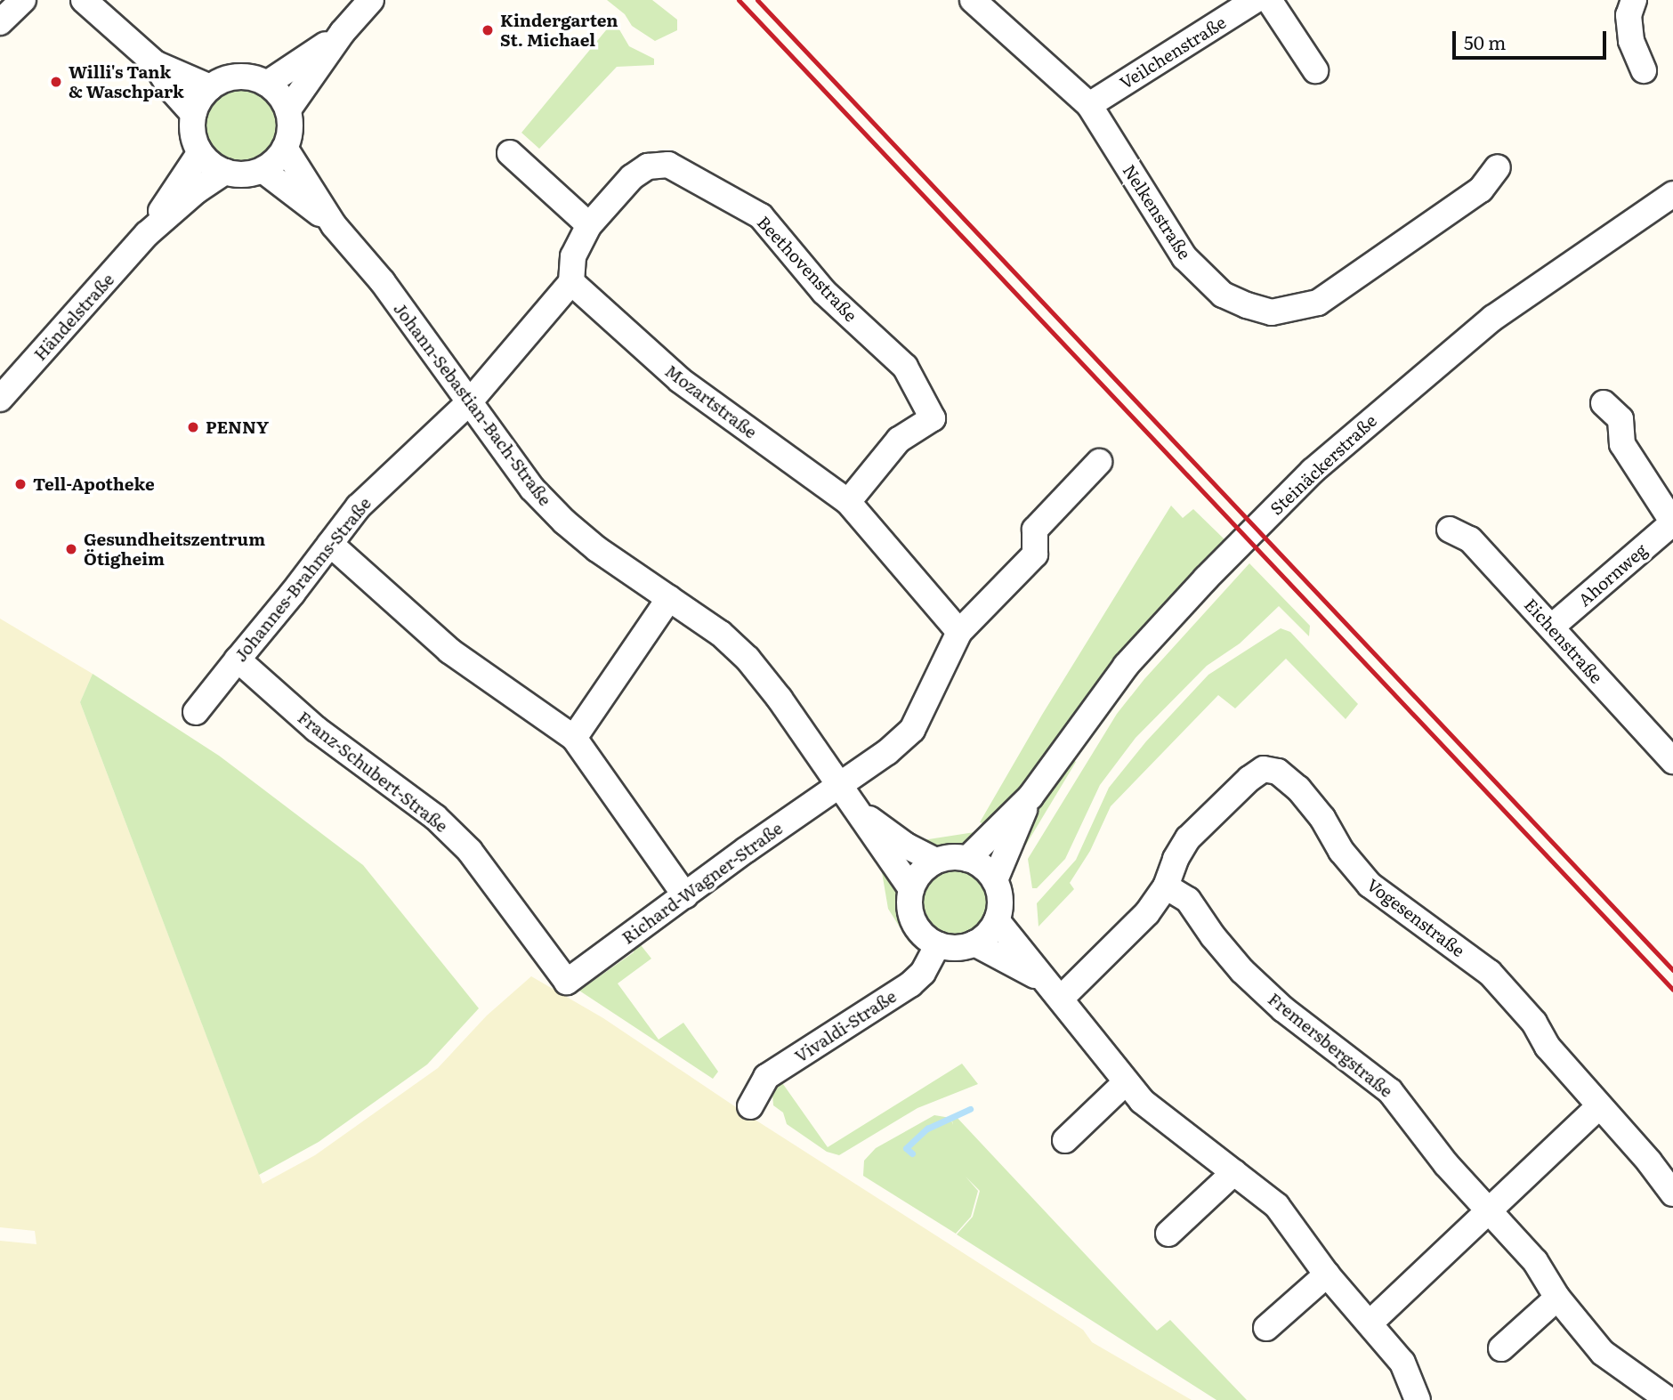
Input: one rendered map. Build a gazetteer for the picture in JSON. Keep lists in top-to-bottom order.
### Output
{
  "streets": {
    "street": [
      "Veilchenstraße",
      "Nelkenstraße",
      "Beethovenstraße",
      "Händelstraße",
      "Mozartstraße",
      "Johann-Sebastian-Bach-Straße",
      "Steinäckerstraße",
      "Ahornweg",
      "Johannes-Brahms-Straße",
      "Eichenstraße",
      "Franz-Schubert-Straße",
      "Richard-Wagner-Straße",
      "Vogesenstraße",
      "Vivaldi-Straße",
      "Fremersbergstraße"
    ]
  },
  "crossings": [
    ["Veilchenstraße", "Nelkenstraße"],
    ["Beethovenstraße", "Mozartstraße"],
    ["Händelstraße", "Johann-Sebastian-Bach-Straße"],
    ["Johann-Sebastian-Bach-Straße", "Steinäckerstraße"],
    ["Johann-Sebastian-Bach-Straße", "Johannes-Brahms-Straße"],
    ["Johann-Sebastian-Bach-Straße", "Richard-Wagner-Straße"],
    ["Johann-Sebastian-Bach-Straße", "Vivaldi-Straße"],
    ["Steinäckerstraße", "Vivaldi-Straße"],
    ["Ahornweg", "Eichenstraße"],
    ["Johannes-Brahms-Straße", "Franz-Schubert-Straße"],
    ["Franz-Schubert-Straße", "Richard-Wagner-Straße"],
    ["Vogesenstraße", "Fremersbergstraße"]
  ],
  "places": [
    "Kindergarten St. Michael",
    "Willi's Tank & Waschpark",
    "PENNY",
    "Tell-Apotheke",
    "Gesundheitszentrum Ötigheim"
  ],
  "scale_bar": "50 m"
}
